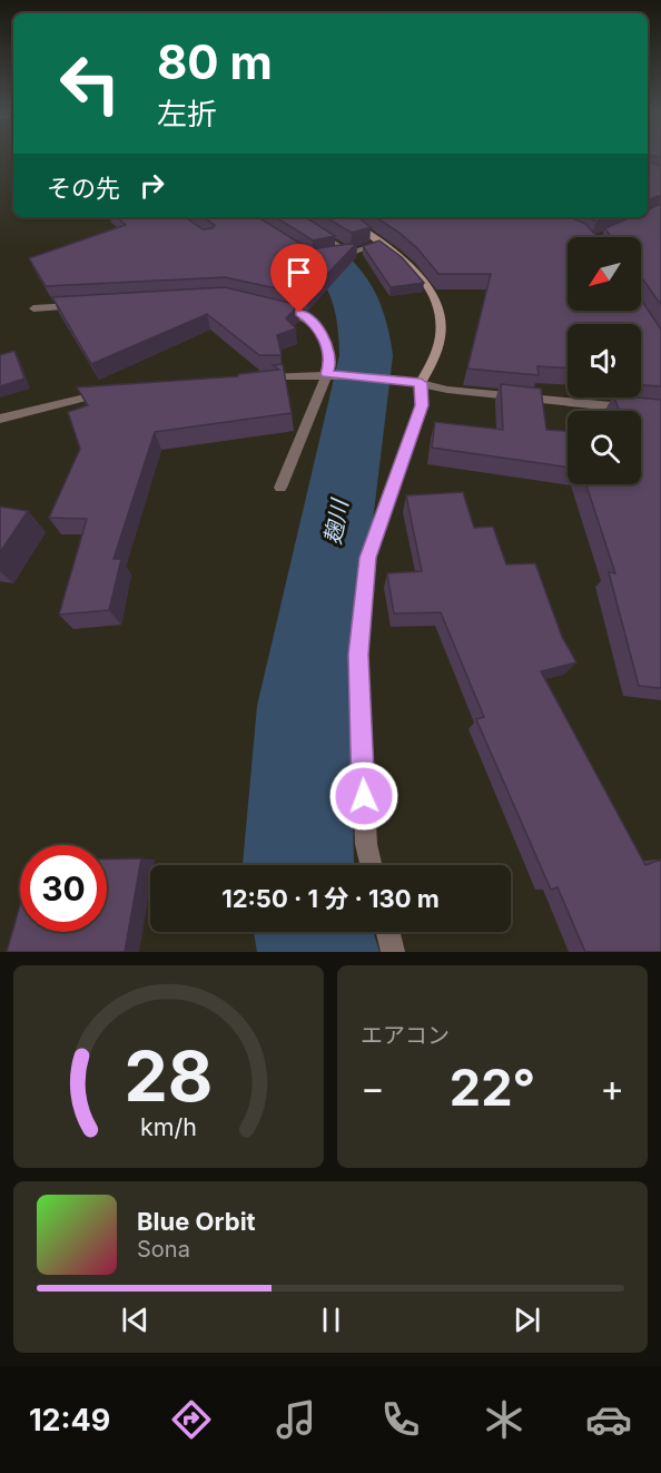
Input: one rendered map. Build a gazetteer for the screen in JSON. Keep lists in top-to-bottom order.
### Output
{
  "water": ["麹川"],
  "north": "bottom left",
  "page": {
    "turn": ["80 m", "左折"],
    "then": "その先",
    "limit": "30",
    "trip": "12:50 · 1 分 · 130 m",
    "tile": "エアコン",
    "heat": ["−", "22°", "+"],
    "song": ["Blue Orbit", "Sona"],
    "tabs": "12:49",
    "gauge": ["28", "km/h"]
  }
}
